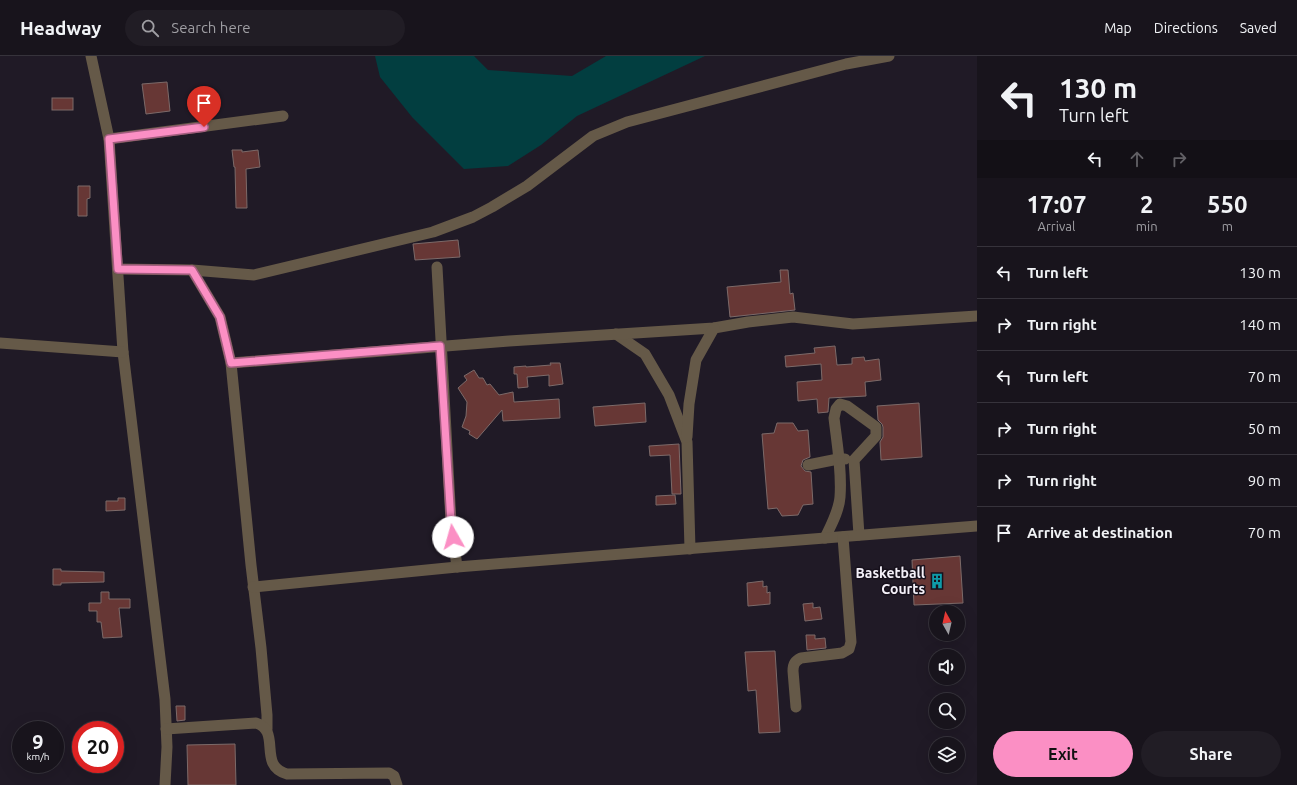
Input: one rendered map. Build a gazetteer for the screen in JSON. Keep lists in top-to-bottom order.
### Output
{
  "places": {
    "building": ["Basketball Courts"]
  },
  "north": "top",
  "page": {
    "header": "Headway",
    "search": "Search here",
    "nav": ["Map", "Directions", "Saved"],
    "turn": ["130 m", "Turn left"],
    "eta": [
      "17:07",
      "Arrival",
      "2",
      "min",
      "550",
      "m"
    ],
    "list": [
      {
        "name": "Turn left",
        "value": "130 m"
      },
      {
        "name": "Turn right",
        "value": "140 m"
      },
      {
        "name": "Turn left",
        "value": "70 m"
      },
      {
        "name": "Turn right",
        "value": "50 m"
      },
      {
        "name": "Turn right",
        "value": "90 m"
      },
      {
        "name": "Arrive at destination",
        "value": "70 m"
      }
    ],
    "speed": "9 km/h",
    "limit": "20",
    "buttons": ["Exit", "Share"]
  }
}
